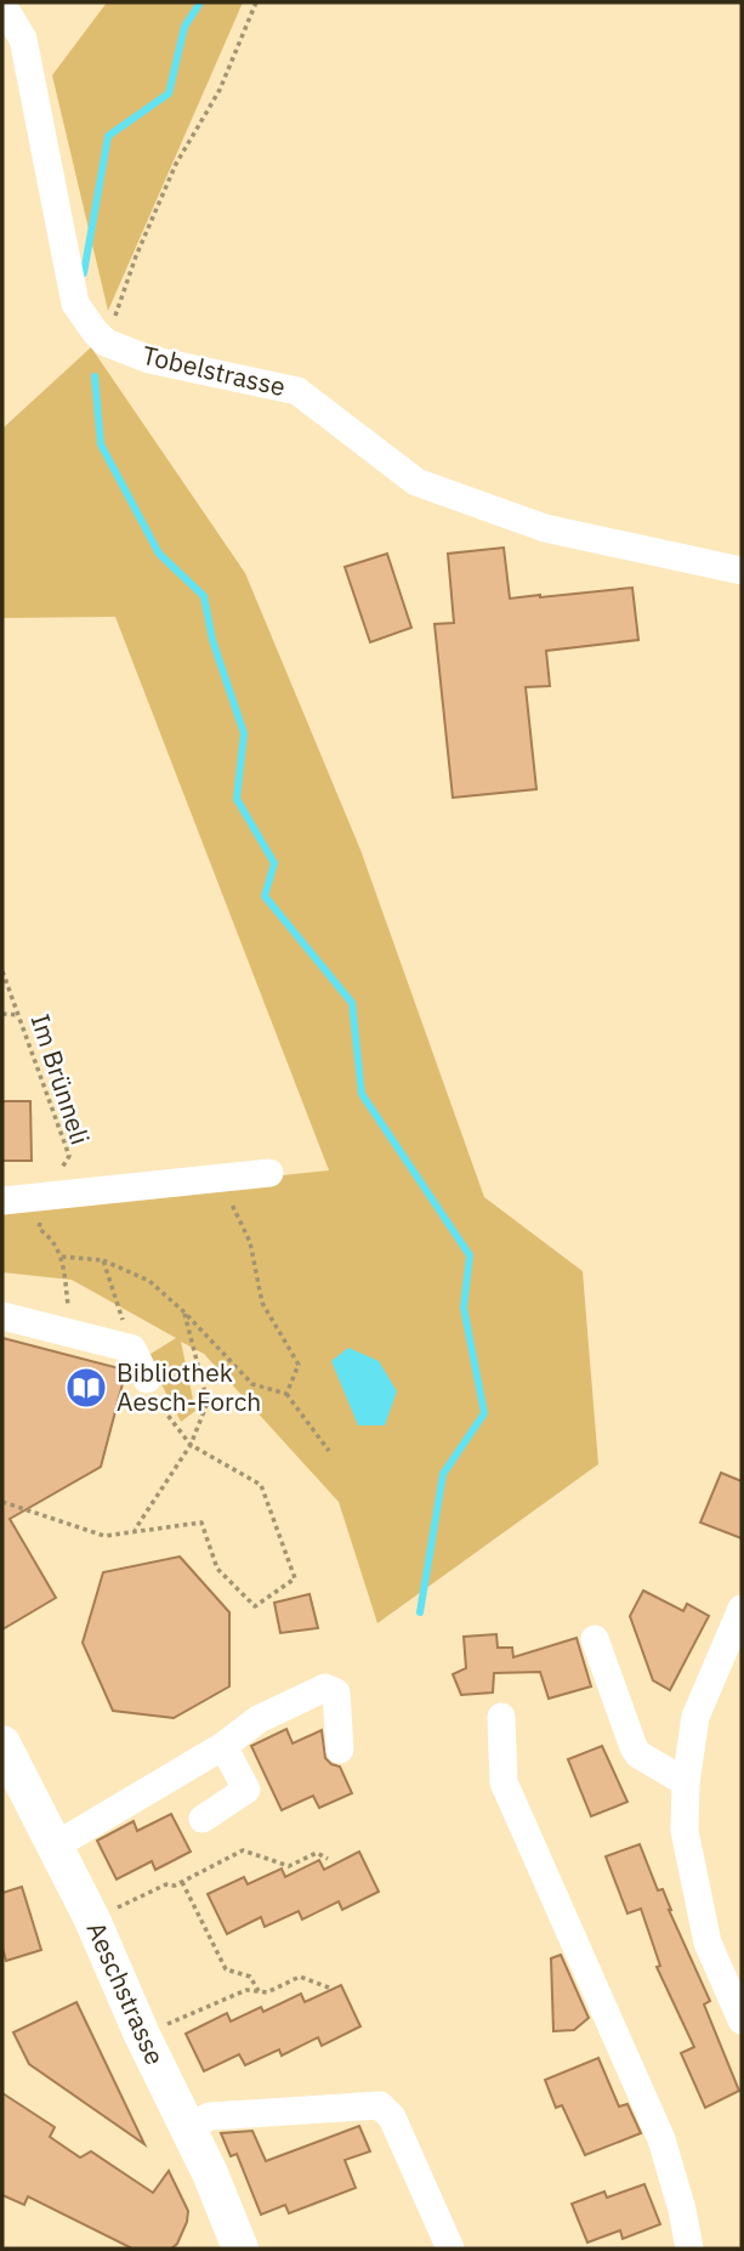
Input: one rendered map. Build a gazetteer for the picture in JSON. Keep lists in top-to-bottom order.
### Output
{
  "streets": {
    "main road": ["Aeschstrasse"],
    "street": ["Tobelstrasse"],
    "path": ["Im Brünneli"]
  },
  "places": {
    "library": ["Bibliothek Aesch-Forch"]
  }
}
